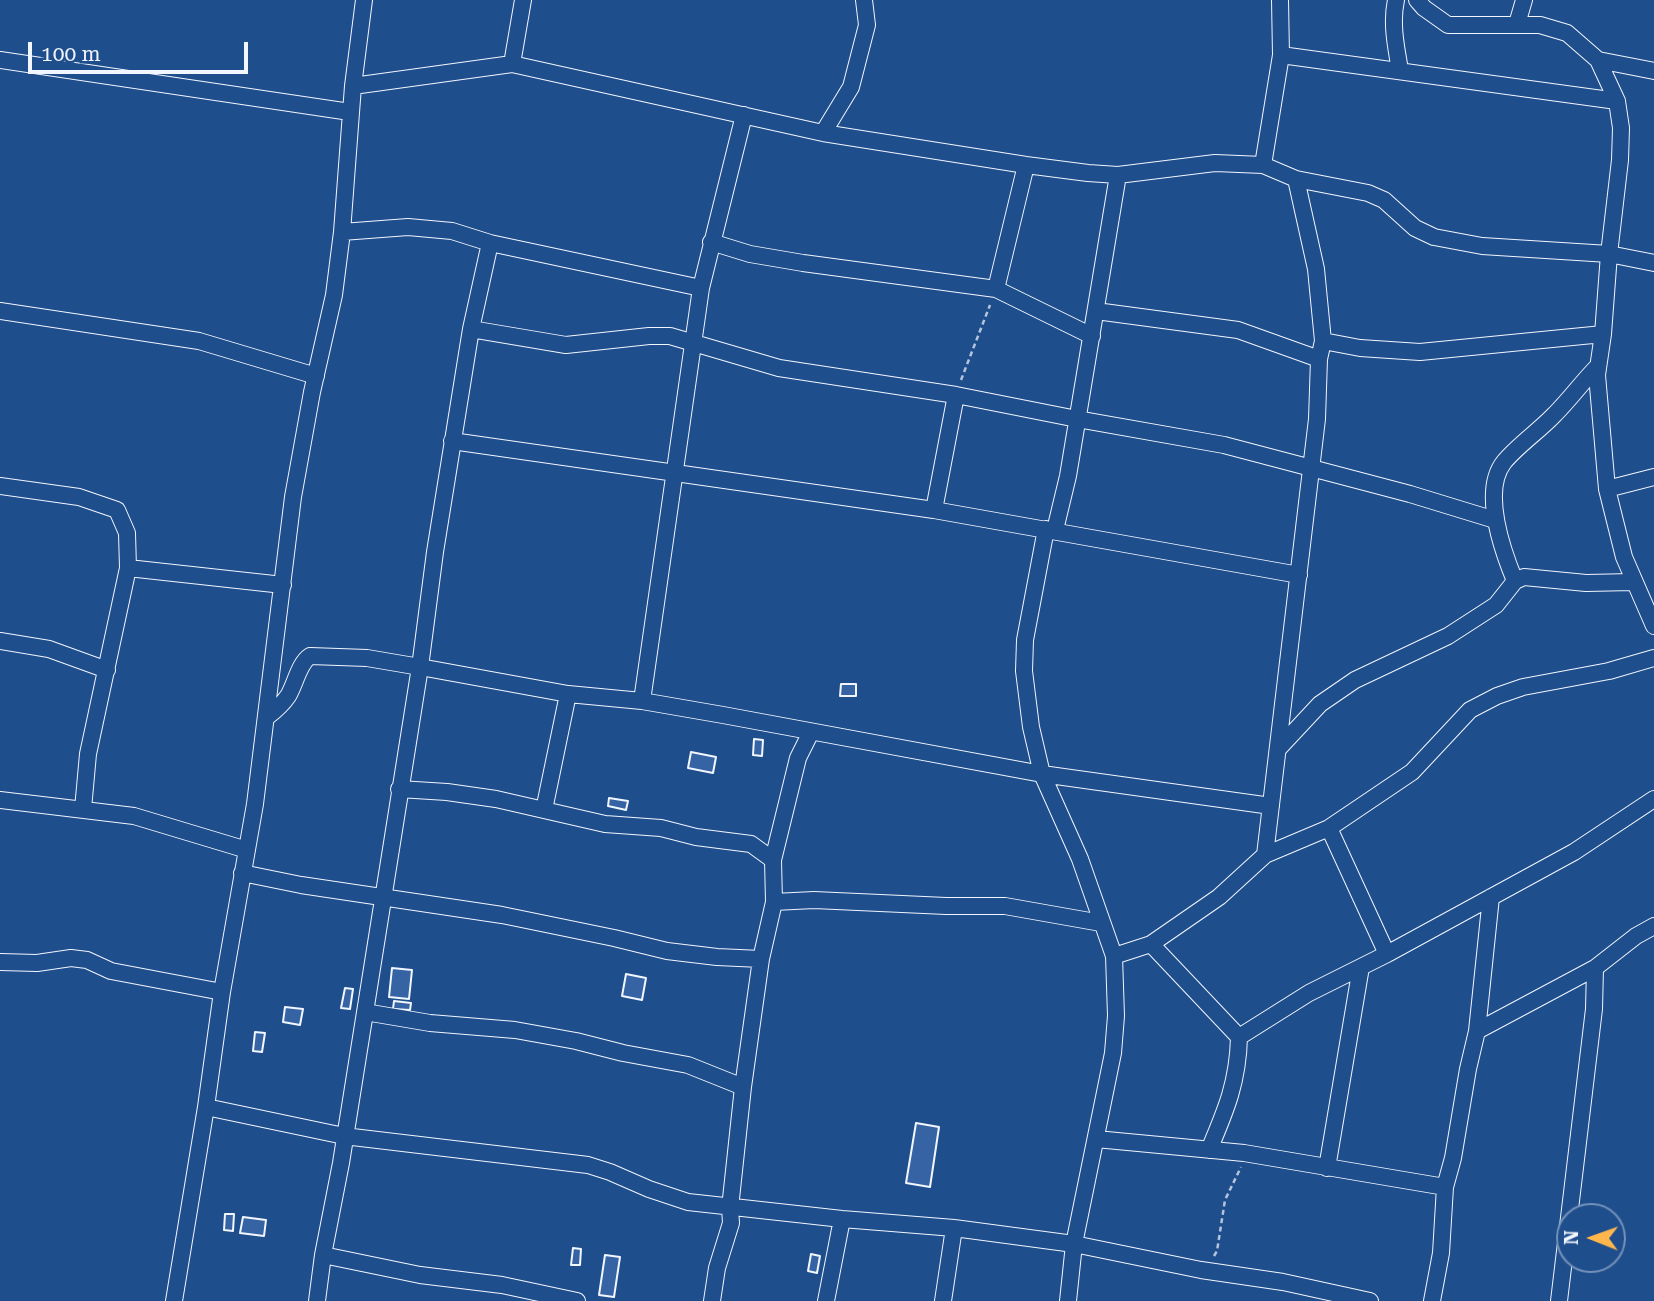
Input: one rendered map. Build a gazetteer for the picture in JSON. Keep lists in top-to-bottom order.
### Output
{
  "scale_bar": "100 m",
  "north": "left"
}
